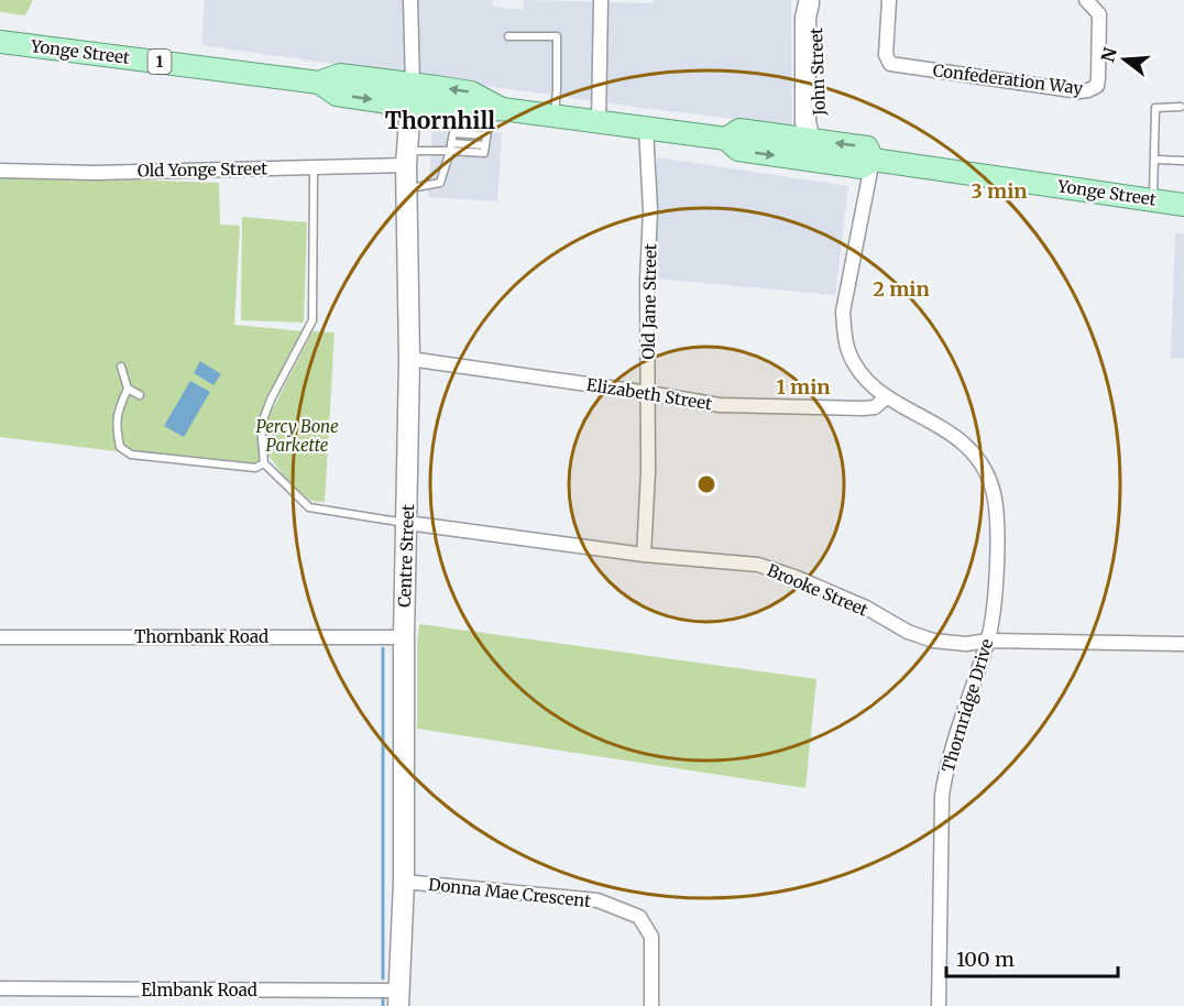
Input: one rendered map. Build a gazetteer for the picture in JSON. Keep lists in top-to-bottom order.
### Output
{
  "streets": {
    "main road": [
      "Yonge Street",
      "1",
      "John Street",
      "Centre Street"
    ],
    "street": [
      "Confederation Way",
      "Old Yonge Street",
      "Old Jane Street",
      "Elizabeth Street",
      "Brooke Street",
      "Thornbank Road",
      "Thornridge Drive",
      "Donna Mae Crescent",
      "Elmbank Road"
    ]
  },
  "crossings": [
    ["Yonge Street", "John Street"],
    ["Yonge Street", "Old Jane Street"],
    ["Yonge Street", "Centre Street"],
    ["Yonge Street", "Thornridge Drive"],
    ["Old Yonge Street", "Centre Street"],
    ["Old Jane Street", "Elizabeth Street"],
    ["Old Jane Street", "Brooke Street"],
    ["Elizabeth Street", "Centre Street"],
    ["Elizabeth Street", "Thornridge Drive"],
    ["Centre Street", "Brooke Street"],
    ["Centre Street", "Thornbank Road"],
    ["Centre Street", "Donna Mae Crescent"],
    ["Centre Street", "Elmbank Road"],
    ["Brooke Street", "Thornridge Drive"]
  ],
  "districts": ["Thornhill"],
  "parks": ["Percy Bone Parkette"],
  "scale_bar": "100 m",
  "north": "left",
  "rings": ["3 min", "2 min", "1 min"]
}
